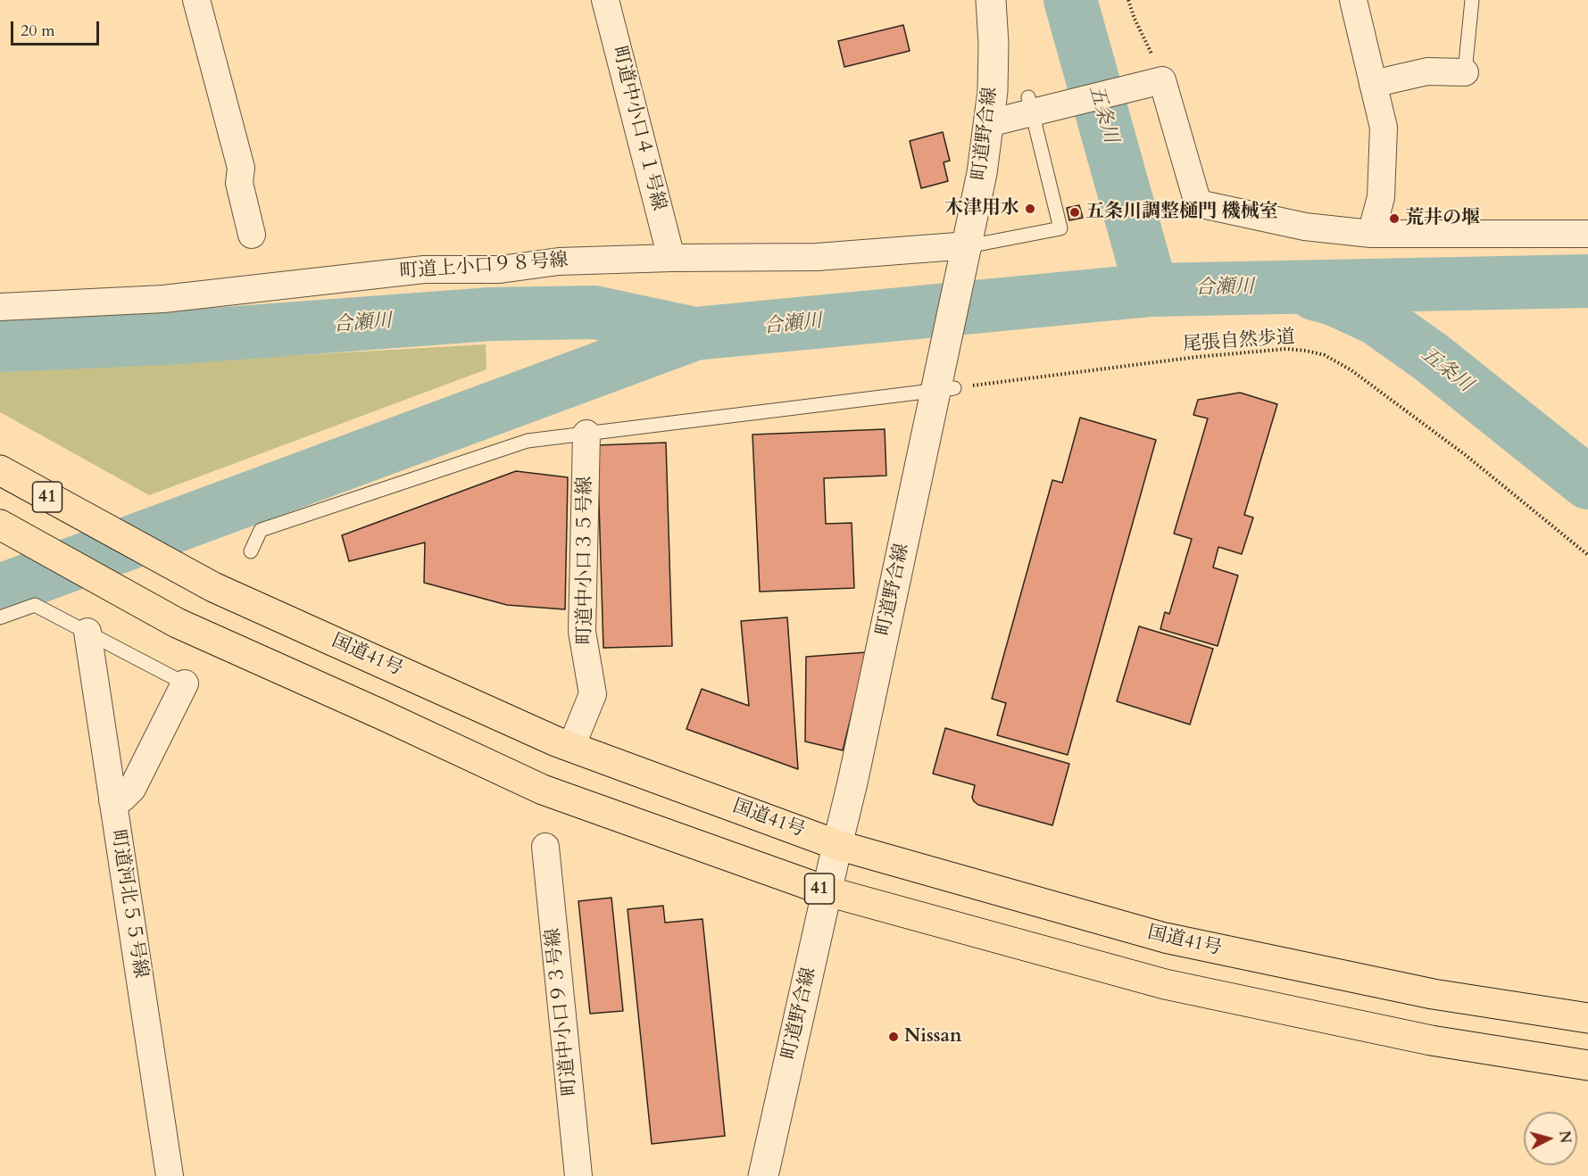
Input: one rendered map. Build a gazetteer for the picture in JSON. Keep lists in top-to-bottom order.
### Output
{
  "streets": {
    "highway": ["41", "国道41号"],
    "street": [
      "町道中小口４１号線",
      "町道野合線",
      "町道上小口９８号線",
      "町道中小口３５号線",
      "町道河北５５号線",
      "町道中小口９３号線"
    ],
    "path": ["尾張自然歩道"]
  },
  "crossings": [
    ["町道中小口４１号線", "町道上小口９８号線"],
    ["町道野合線", "町道上小口９８号線"],
    ["町道野合線", "尾張自然歩道"],
    ["町道野合線", "41"],
    ["町道野合線", "国道41号"],
    ["町道中小口３５号線", "国道41号"]
  ],
  "water": ["五条川", "合瀬川"],
  "places": [
    "木津用水",
    "五条川調整樋門 機械室",
    "荒井の堰",
    "Nissan"
  ],
  "scale_bar": "20 m",
  "north": "right"
}
